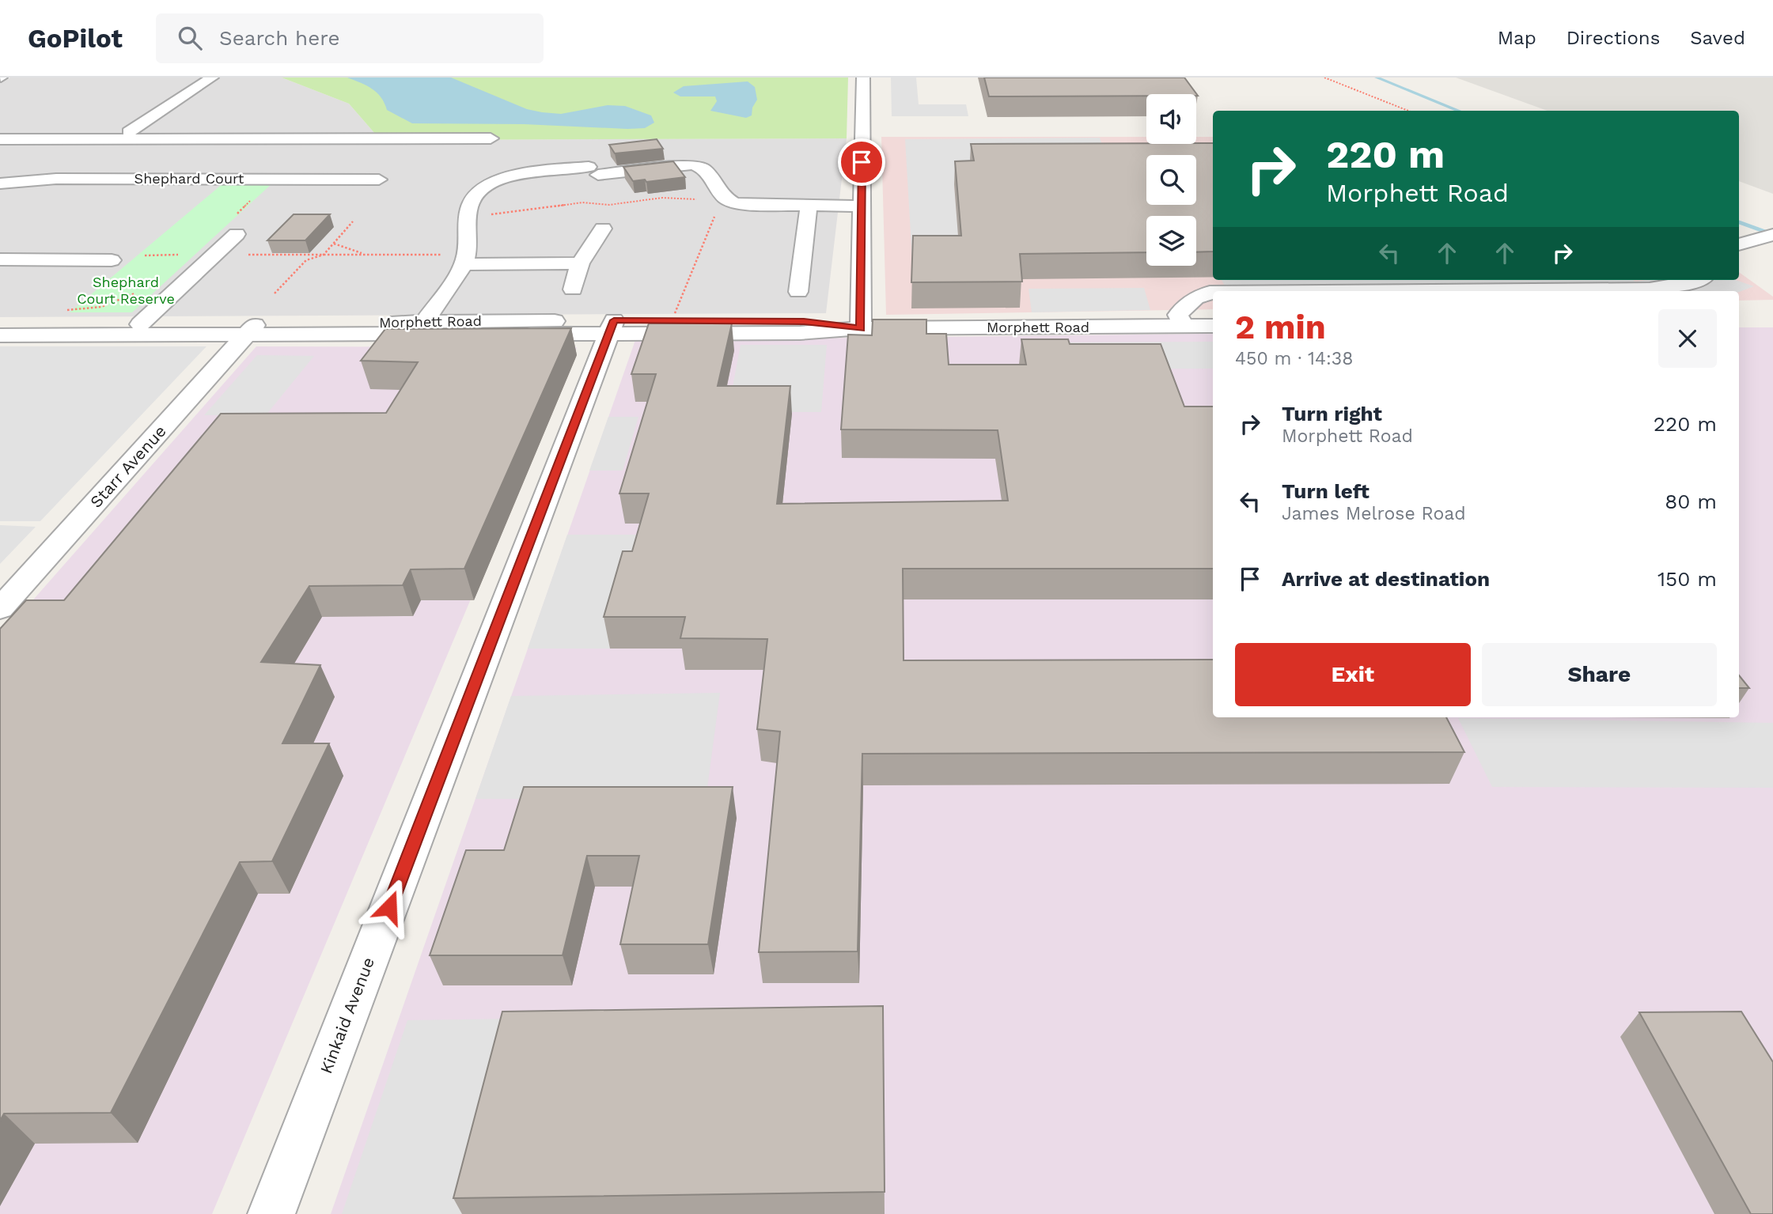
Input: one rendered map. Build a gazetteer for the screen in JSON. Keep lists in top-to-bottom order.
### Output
{
  "streets": {
    "street": [
      "Shephard Court",
      "Morphett Road",
      "Starr Avenue",
      "Kinkaid Avenue"
    ]
  },
  "crossings": [
    ["Morphett Road", "Starr Avenue"],
    ["Morphett Road", "Kinkaid Avenue"]
  ],
  "parks": ["Shephard Court Reserve"],
  "page": {
    "header": "GoPilot",
    "search": "Search here",
    "nav": ["Map", "Directions", "Saved"],
    "turn": ["220 m", "Morphett Road"],
    "heading": ["2 min", "450 m · 14:38"],
    "list": [
      {
        "name": "Turn right",
        "note": "Morphett Road",
        "value": "220 m"
      },
      {
        "name": "Turn left",
        "note": "James Melrose Road",
        "value": "80 m"
      },
      {
        "name": "Arrive at destination",
        "value": "150 m"
      }
    ],
    "buttons": ["Exit", "Share"]
  }
}
